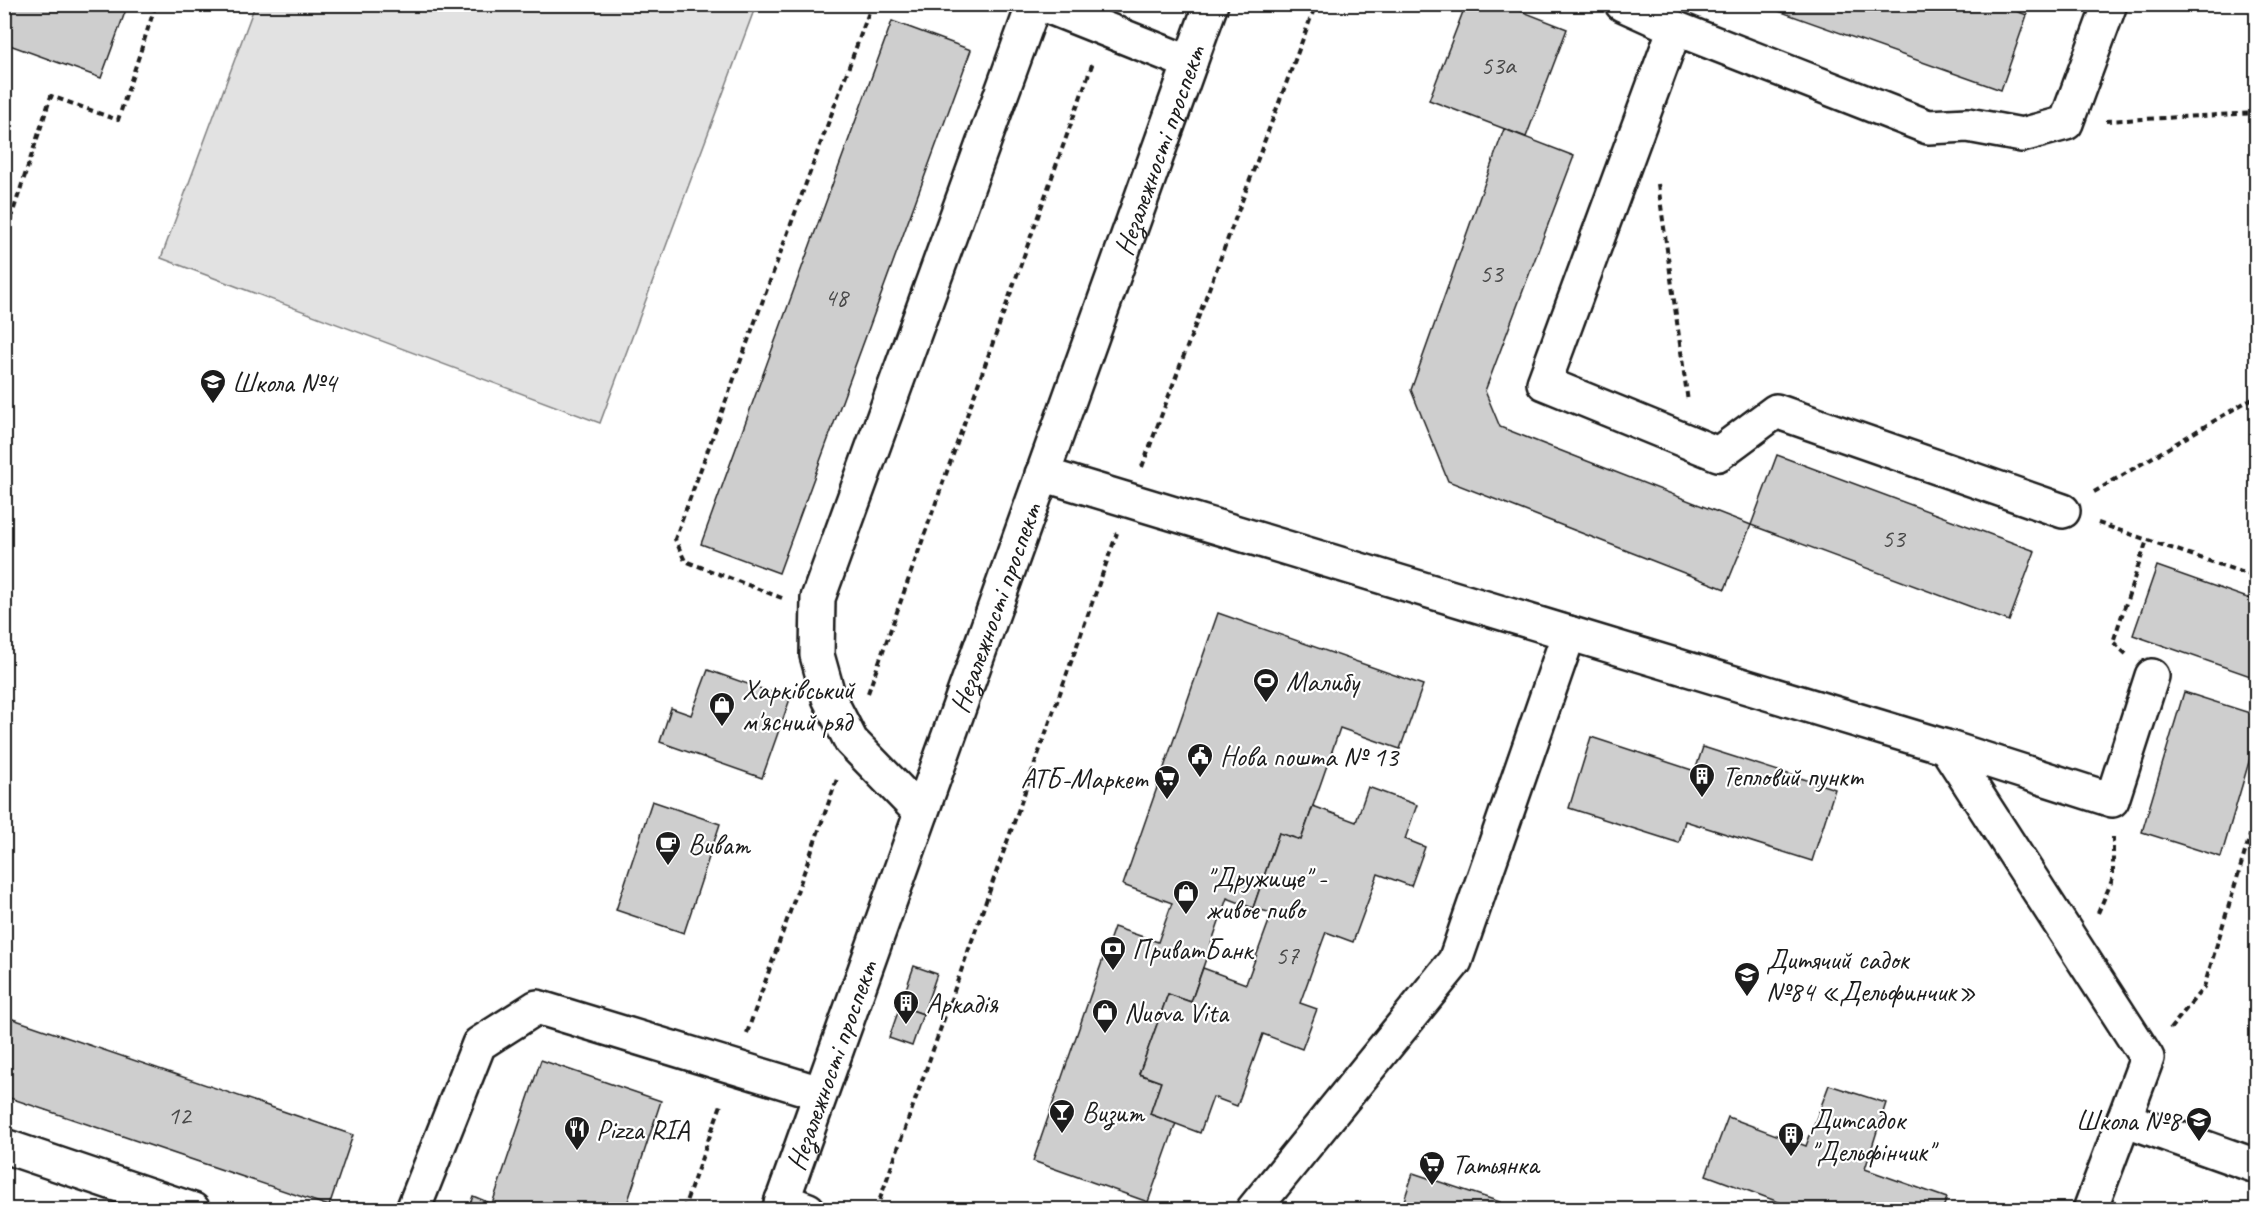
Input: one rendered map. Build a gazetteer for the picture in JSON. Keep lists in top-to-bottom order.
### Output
{
  "streets": {
    "street": ["Незалежності проспект"]
  },
  "places": {
    "school or university": ["Школа №4", "Дитячий садок №84 «Дельфинчик»", "Школа №8"],
    "sports": ["Малибу"],
    "shop": ["Харківський м'ясний ряд", "\"Дружище\" - живое пиво", "Nuova Vita"],
    "public building": ["Нова пошта № 13"],
    "building": ["Тепловий пункт", "Аркадія", "Дитсадок \"Дельфінчик\""],
    "supermarket": ["АТБ-Маркет", "Татьянка"],
    "cafe": ["Виват"],
    "bank": ["ПриватБанк"],
    "bar": ["Визит"],
    "restaurant": ["Pizza RIA"]
  },
  "house_numbers": [
    "53а",
    "53",
    "48",
    "53",
    "57",
    "12"
  ]
}
